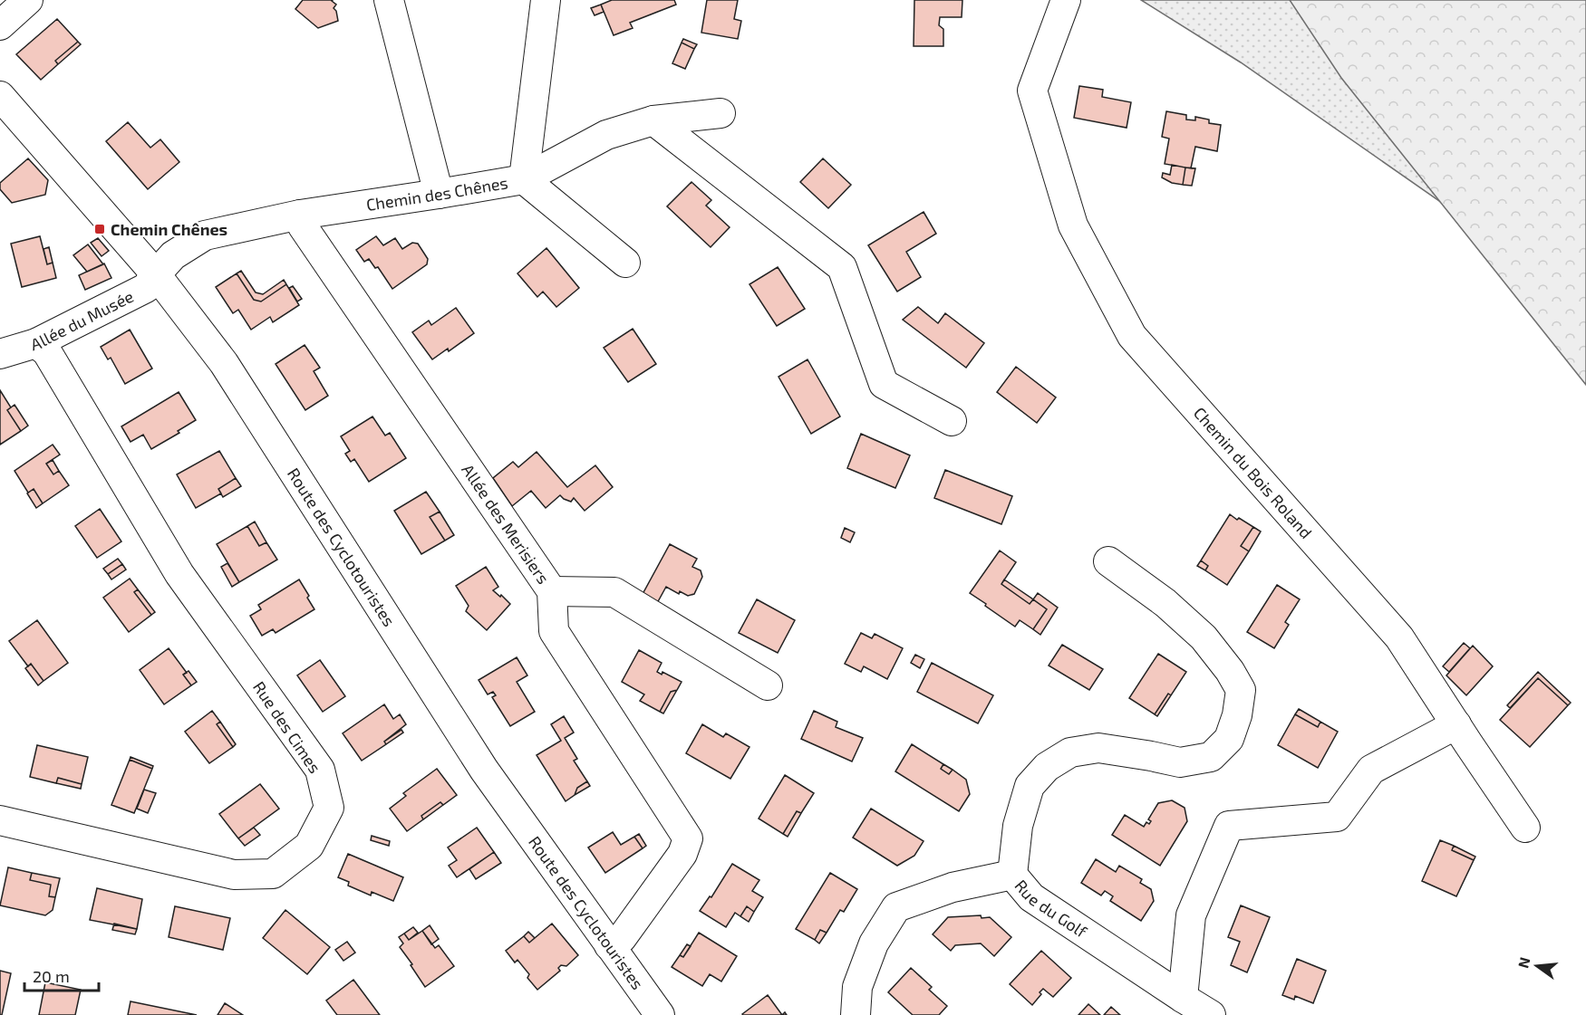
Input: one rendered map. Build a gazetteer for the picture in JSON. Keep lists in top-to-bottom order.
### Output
{
  "streets": {
    "street": [
      "Chemin des Chênes",
      "Allée du Musée",
      "Chemin du Bois Roland",
      "Allée des Merisiers",
      "Route des Cyclotouristes",
      "Rue des Cimes",
      "Rue du Golf"
    ]
  },
  "crossings": [
    ["Chemin des Chênes", "Allée du Musée"],
    ["Chemin des Chênes", "Allée des Merisiers"],
    ["Chemin des Chênes", "Route des Cyclotouristes"],
    ["Allée du Musée", "Route des Cyclotouristes"],
    ["Allée du Musée", "Rue des Cimes"],
    ["Allée des Merisiers", "Route des Cyclotouristes"]
  ],
  "places": {
    "transit": ["Chemin Chênes"]
  },
  "scale_bar": "20 m",
  "north": "left"
}
